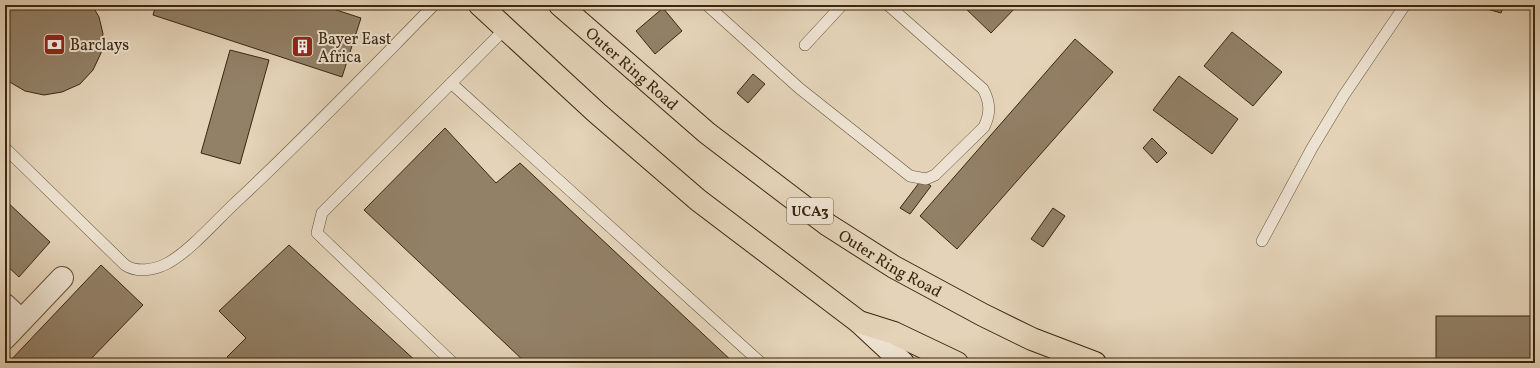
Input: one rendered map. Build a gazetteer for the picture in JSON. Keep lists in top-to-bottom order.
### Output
{
  "streets": {
    "main road": ["Outer Ring Road", "UCA3"]
  },
  "places": {
    "bank": ["Barclays"],
    "building": ["Bayer East Africa"]
  }
}
